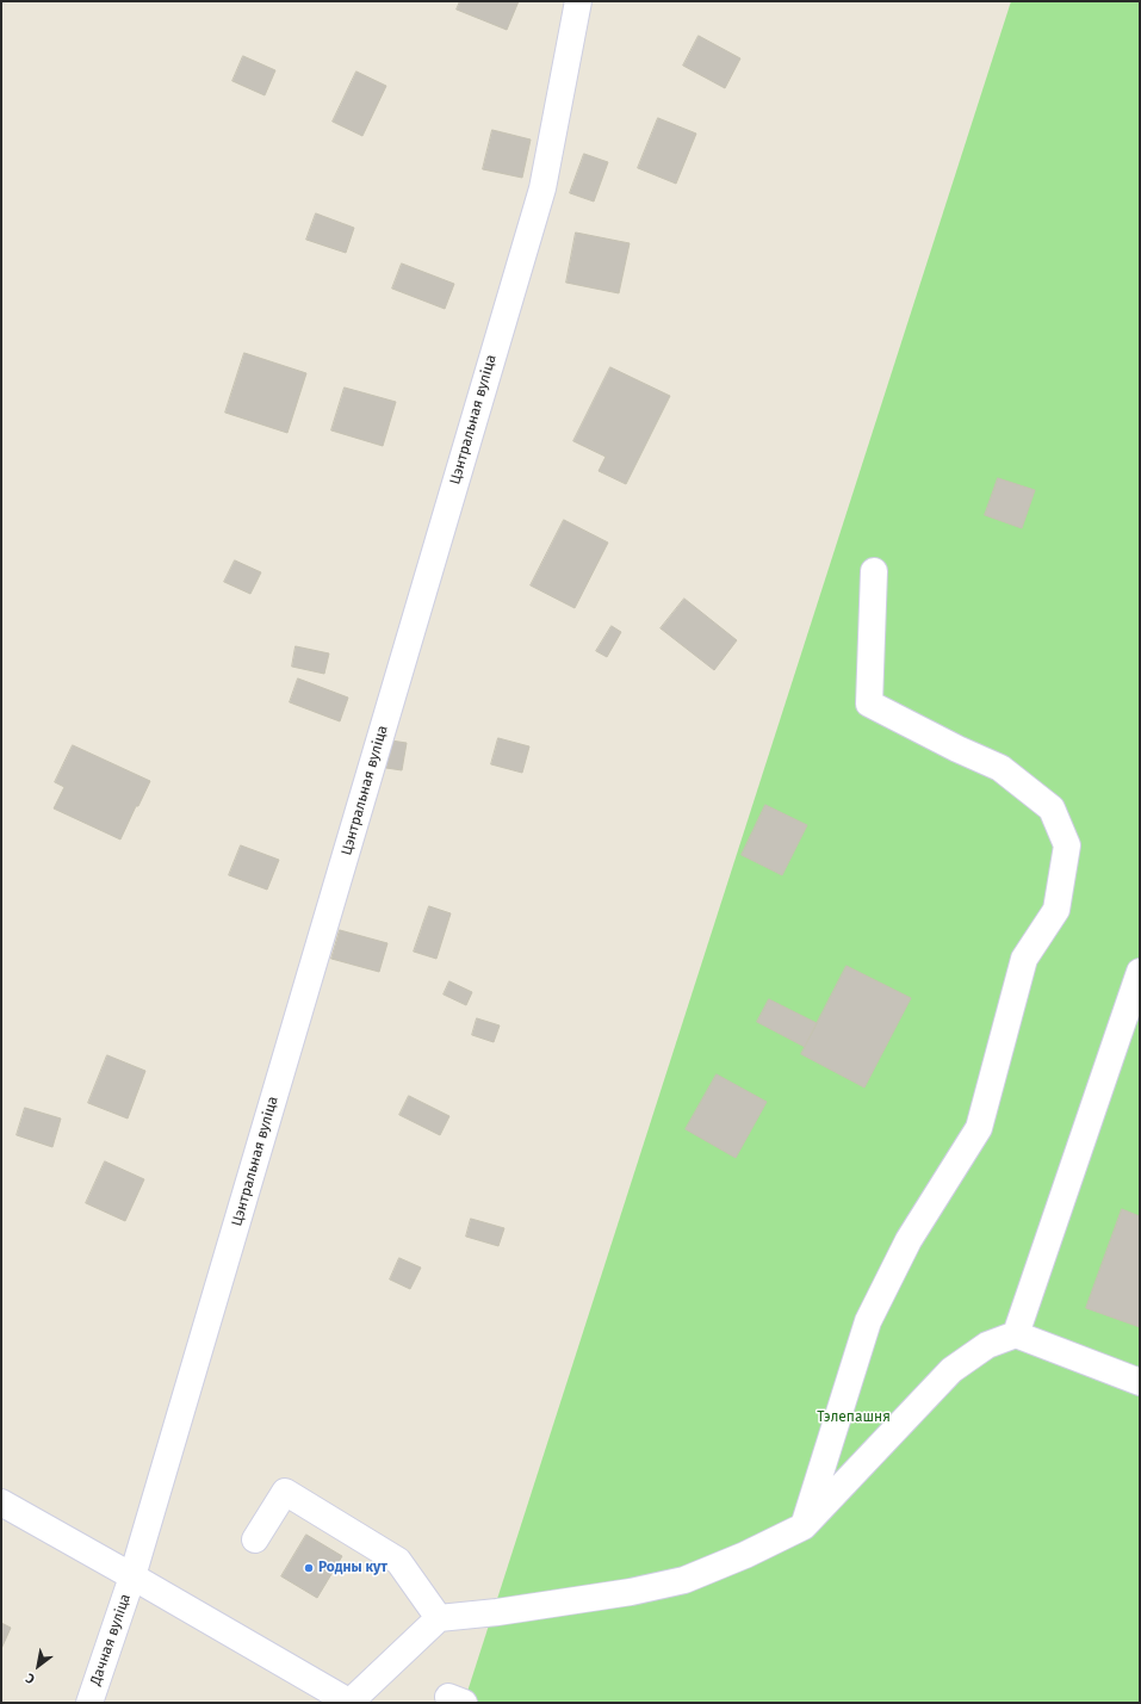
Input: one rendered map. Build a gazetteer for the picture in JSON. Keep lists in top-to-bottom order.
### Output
{
  "streets": {
    "street": ["Цэнтральная вуліца", "Дачная вуліца"]
  },
  "crossings": [
    ["Цэнтральная вуліца", "Дачная вуліца"]
  ],
  "parks": ["Тэлепашня"],
  "places": ["Родны кут"],
  "north": "bottom left"
}
